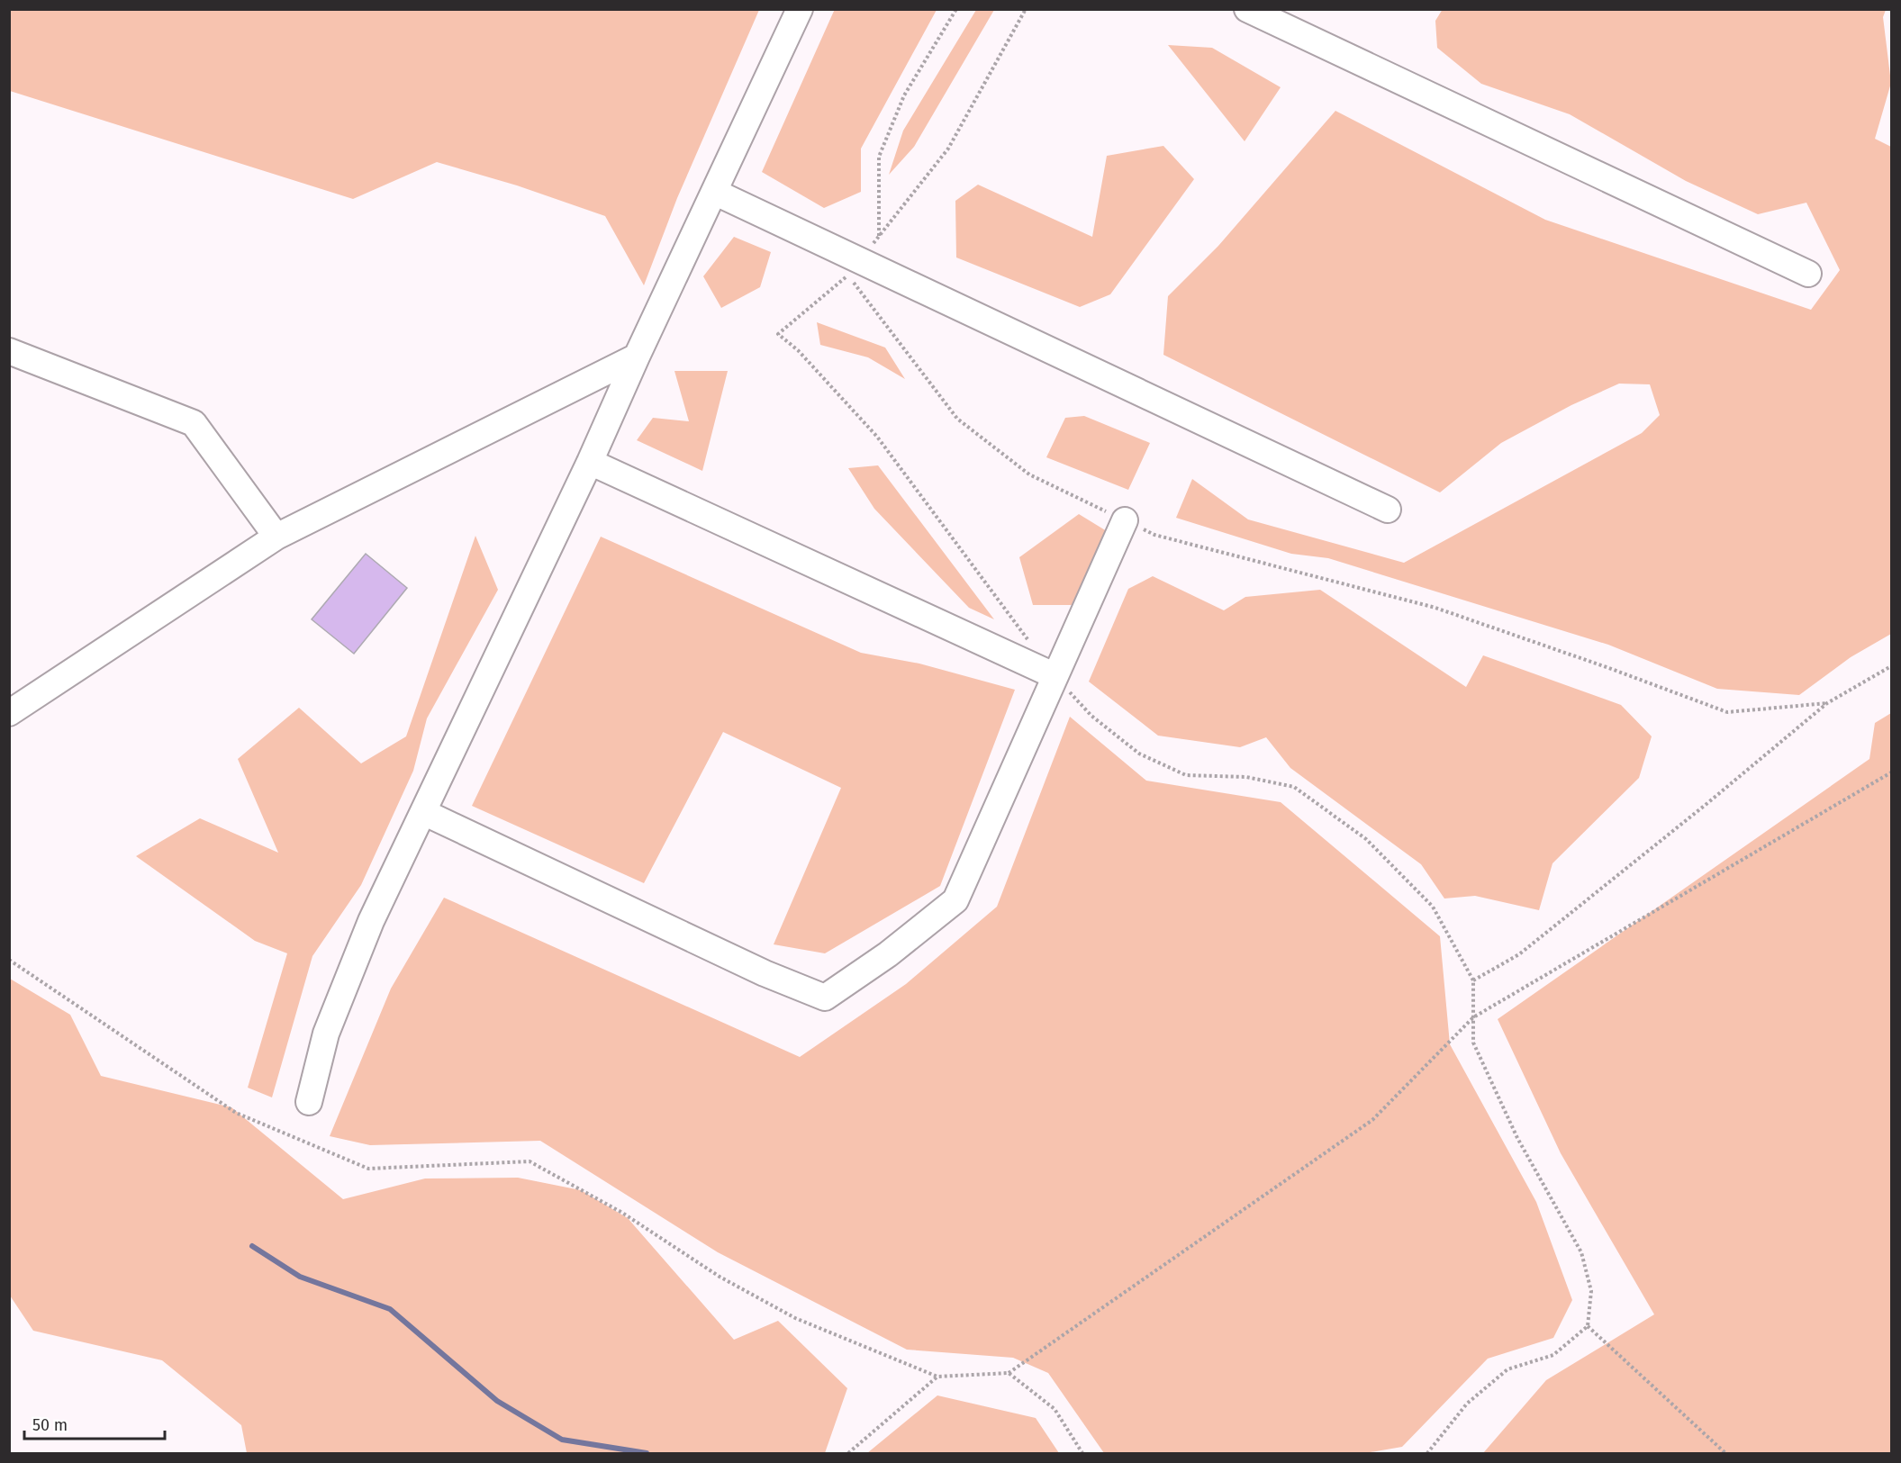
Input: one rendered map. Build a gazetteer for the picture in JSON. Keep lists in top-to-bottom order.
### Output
{
  "scale_bar": "50 m"
}
